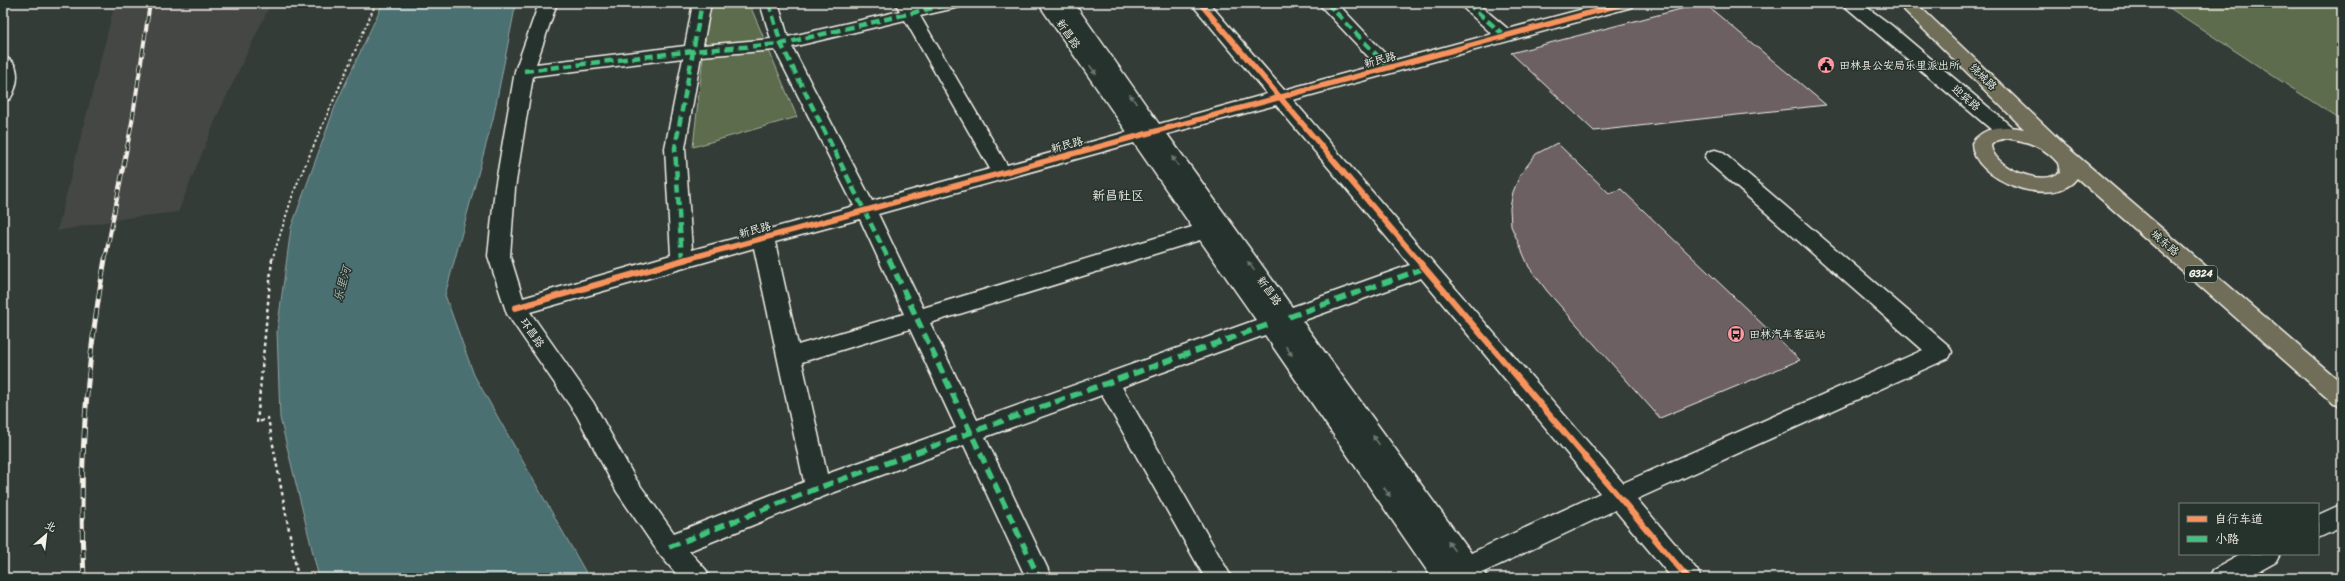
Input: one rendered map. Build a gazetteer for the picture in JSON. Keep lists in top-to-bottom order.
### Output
{
  "streets": {
    "highway": ["绕城路", "城东路", "G324"],
    "street": [
      "新昌路",
      "新民路",
      "迎宾路",
      "环昌路"
    ]
  },
  "crossings": [
    ["新昌路", "新民路"],
    ["新民路", "环昌路"],
    ["绕城路", "城东路"],
    ["绕城路", "G324"],
    ["迎宾路", "G324"],
    ["城东路", "G324"]
  ],
  "districts": ["新昌社区"],
  "water": ["乐里河"],
  "places": {
    "public building": ["田林县公安局乐里派出所"],
    "bus stop": ["田林汽车客运站"]
  },
  "legend": ["自行车道", "小路"],
  "north": "top right"
}
